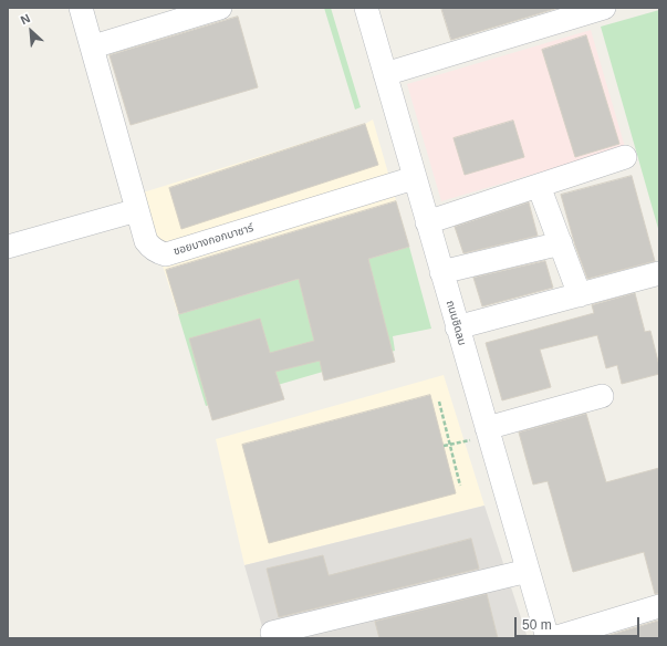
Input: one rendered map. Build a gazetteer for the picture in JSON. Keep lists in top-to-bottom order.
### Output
{
  "streets": {
    "street": ["ซอยบางกอกบาซาร์", "ถนนชิดลม"]
  },
  "crossings": [
    ["ซอยบางกอกบาซาร์", "ถนนชิดลม"]
  ],
  "scale_bar": "50 m",
  "north": "top left"
}
